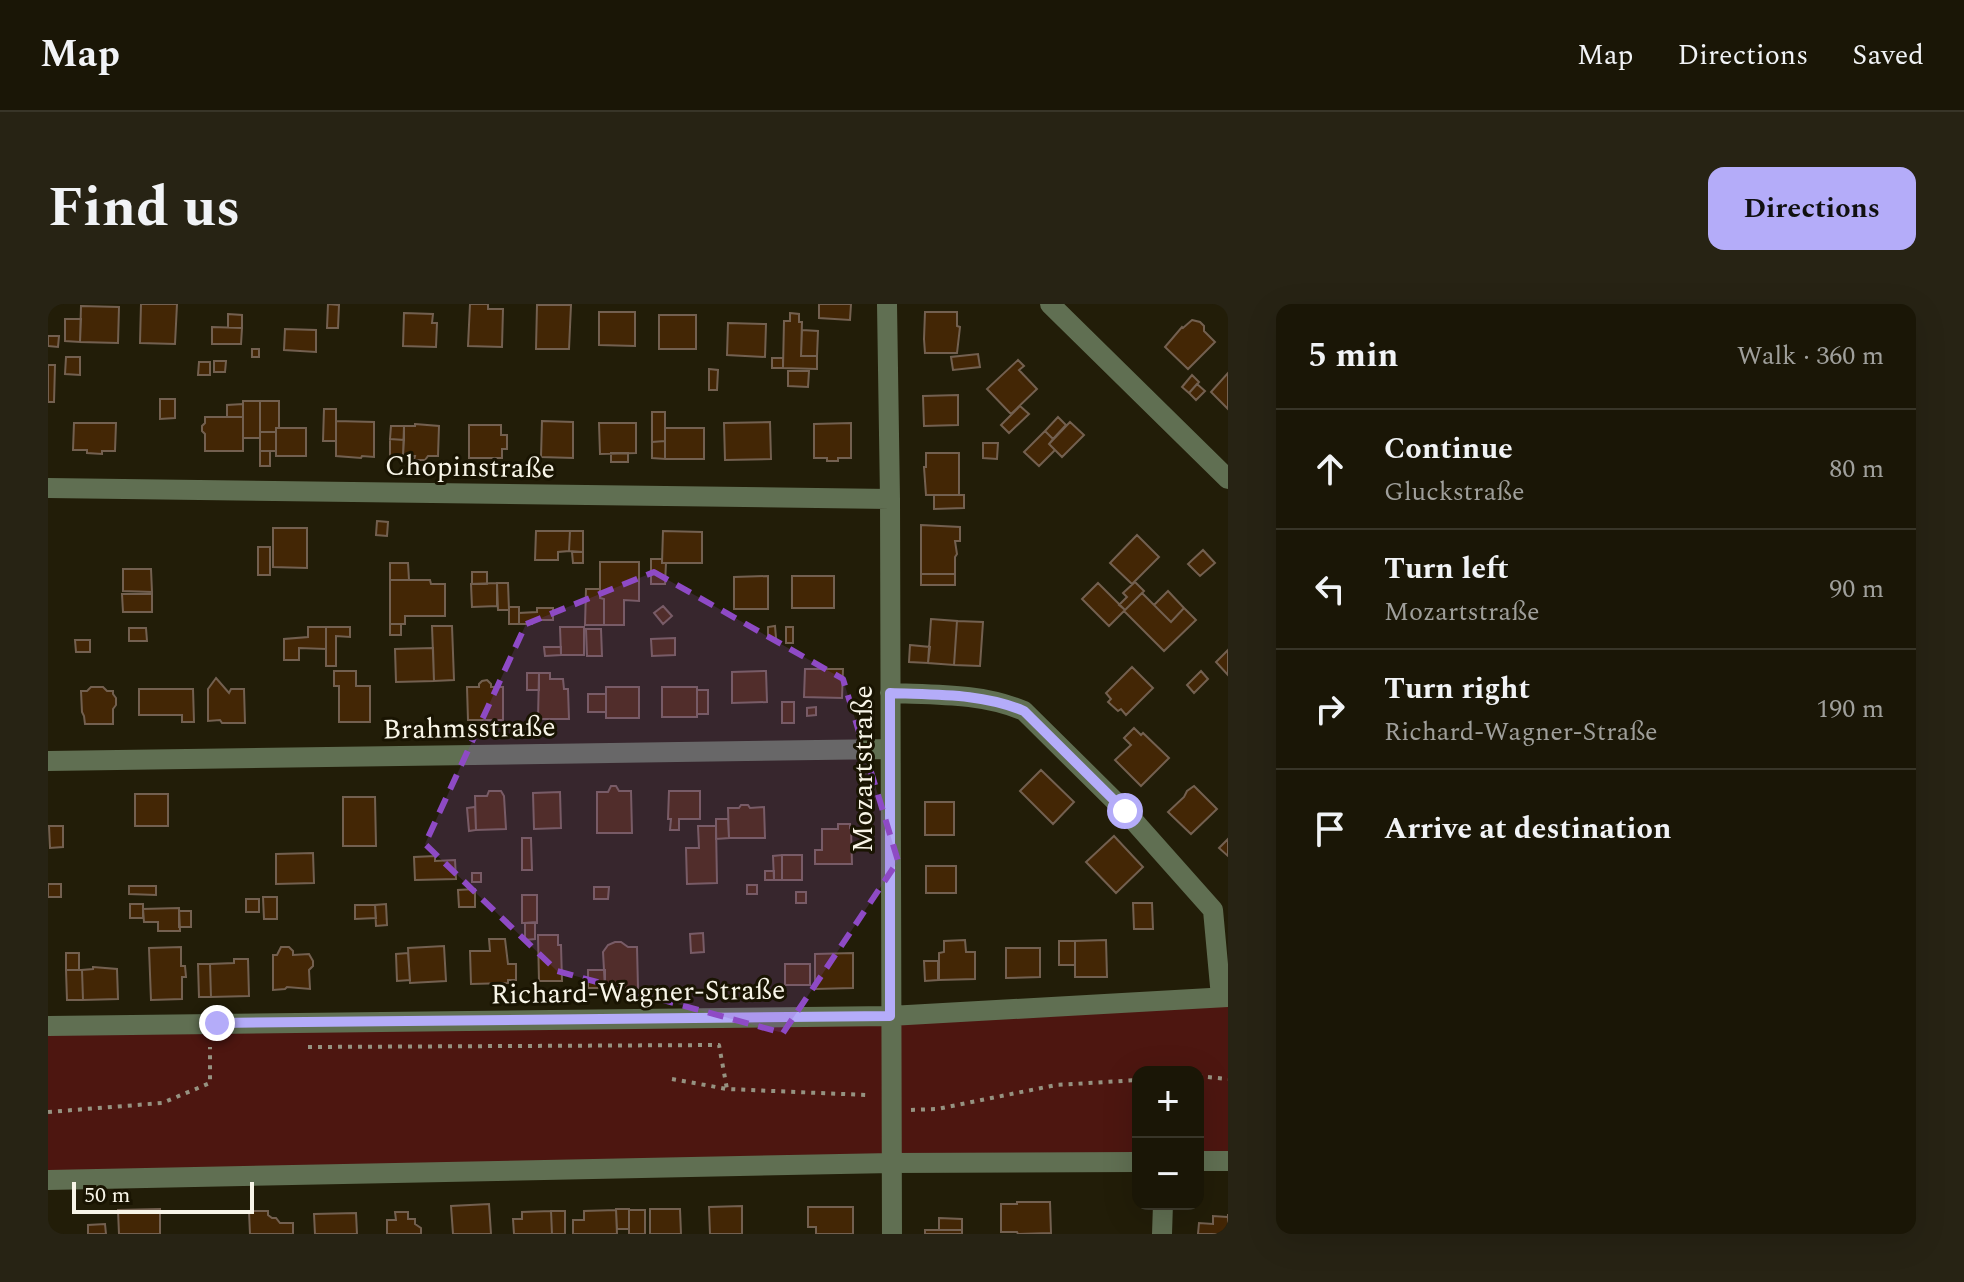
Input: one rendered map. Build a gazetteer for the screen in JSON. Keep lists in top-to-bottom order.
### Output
{
  "streets": {
    "street": [
      "Chopinstraße",
      "Brahmsstraße",
      "Mozartstraße",
      "Richard-Wagner-Straße"
    ]
  },
  "crossings": [
    ["Chopinstraße", "Mozartstraße"],
    ["Brahmsstraße", "Mozartstraße"],
    ["Mozartstraße", "Richard-Wagner-Straße"]
  ],
  "scale_bar": "50 m",
  "page": {
    "header": "Map",
    "nav": ["Map", "Directions", "Saved"],
    "title": "Find us",
    "buttons": "Directions",
    "heading": ["5 min", "Walk · 360 m"],
    "list": [
      ["Continue", "Gluckstraße", "80 m"],
      ["Turn left", "Mozartstraße", "90 m"],
      ["Turn right", "Richard-Wagner-Straße", "190 m"],
      "Arrive at destination"
    ],
    "map_buttons": ["+", "−"],
    "scale": "50 m"
  }
}
